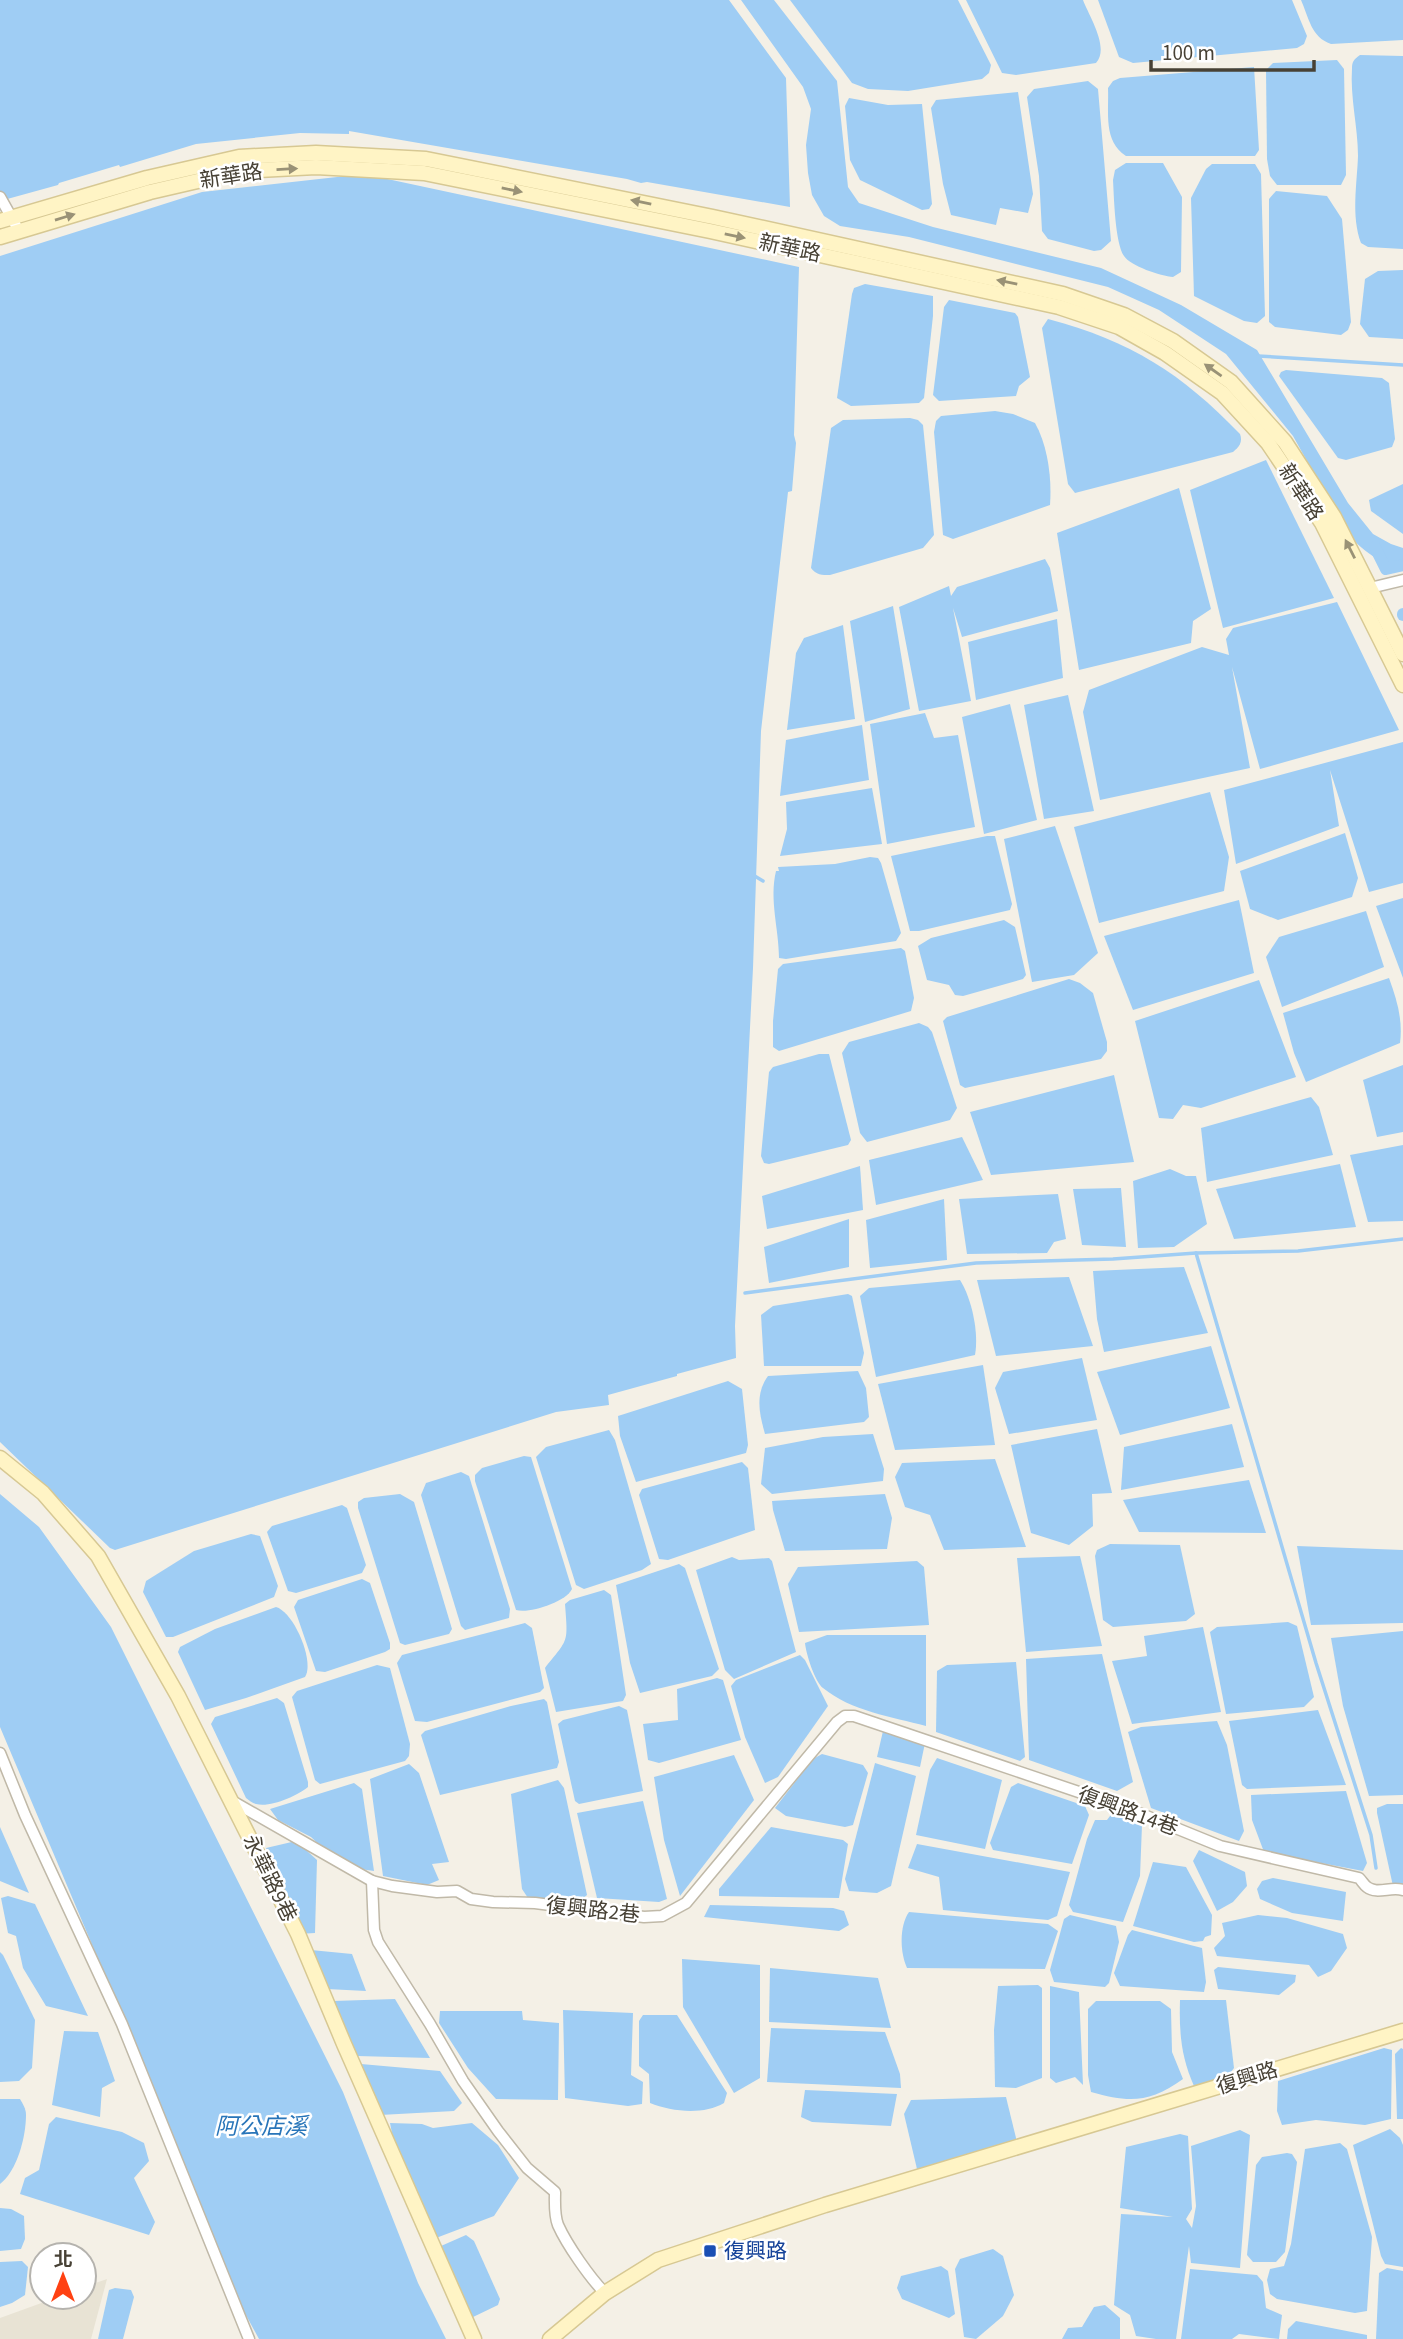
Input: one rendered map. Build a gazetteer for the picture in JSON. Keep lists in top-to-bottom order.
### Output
{
  "streets": {
    "street": [
      "新華路",
      "復興路14巷",
      "永華路9巷",
      "復興路2巷",
      "復興路"
    ]
  },
  "crossings": [
    ["復興路14巷", "復興路2巷"],
    ["永華路9巷", "復興路2巷"]
  ],
  "water": ["阿公店溪"],
  "places": {
    "transit": ["復興路"]
  },
  "scale_bar": "100 m",
  "north": "top"
}
